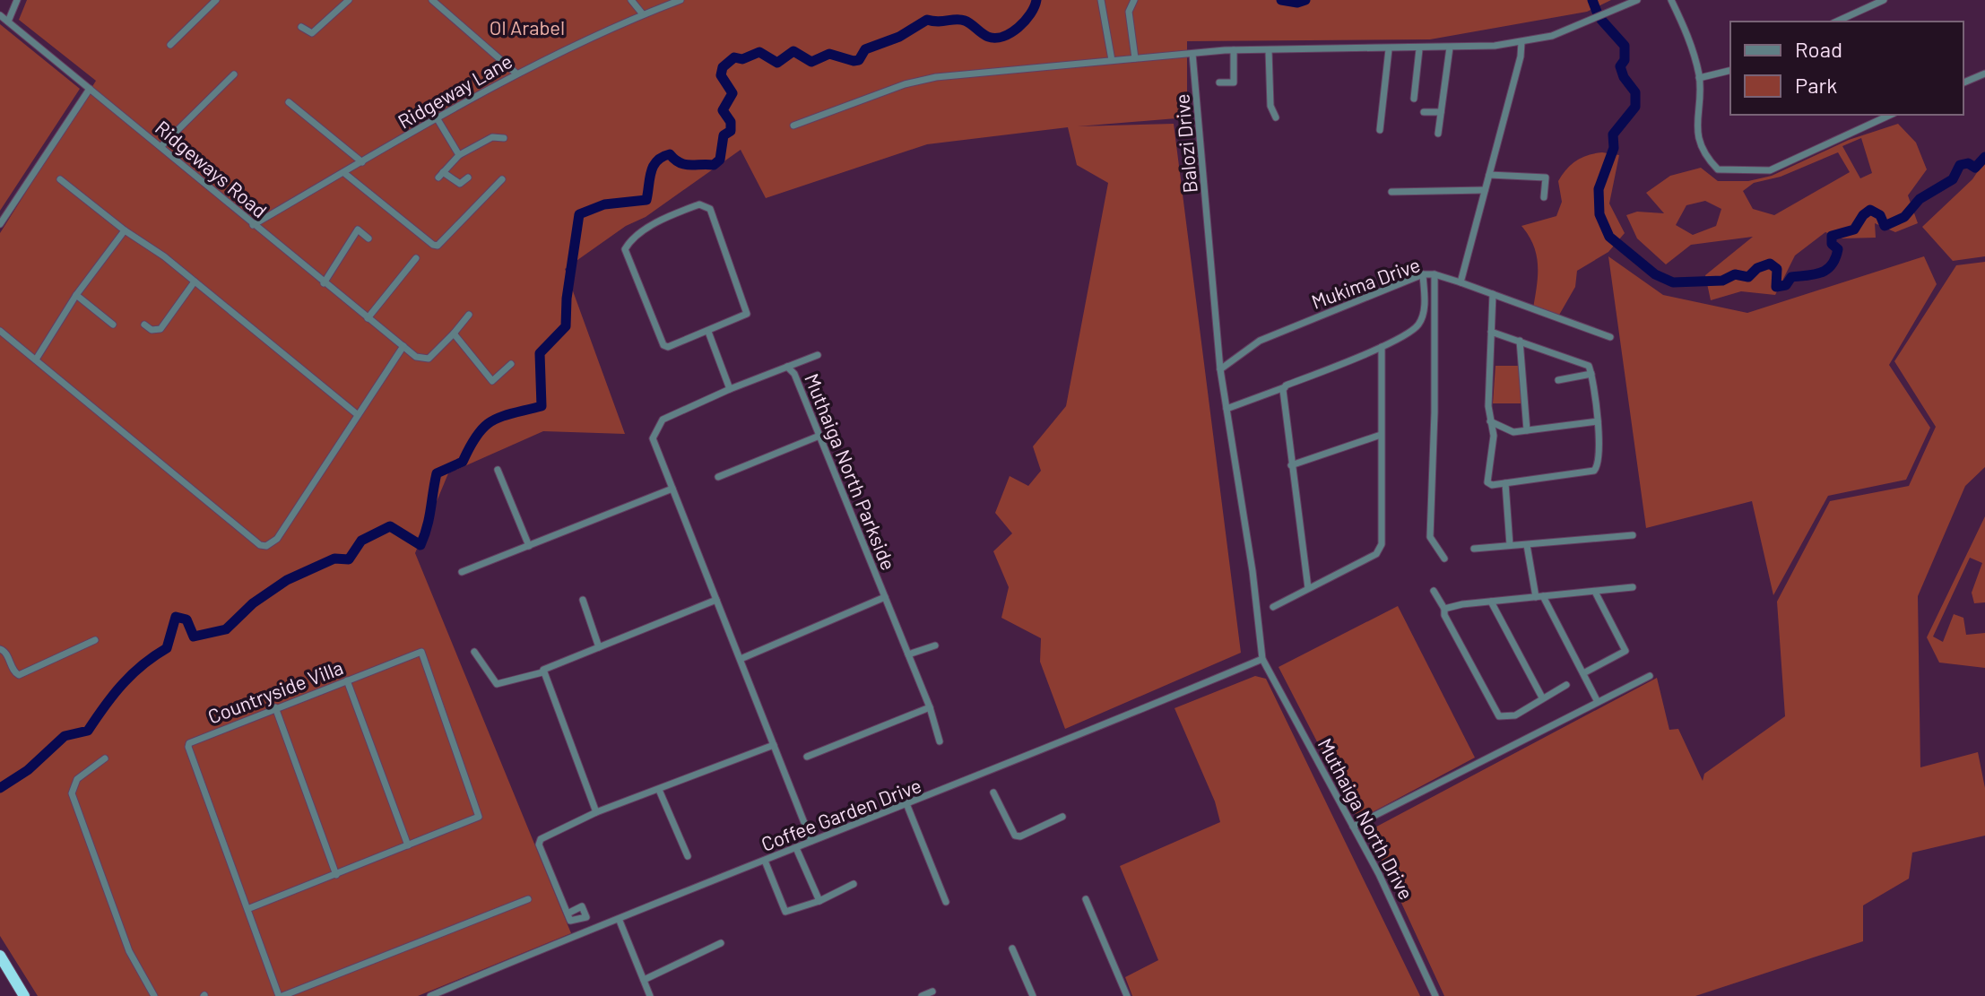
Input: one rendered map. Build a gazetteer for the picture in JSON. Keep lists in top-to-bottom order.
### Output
{
  "streets": {
    "street": [
      "Ridgeway Lane",
      "Balozi Drive",
      "Ridgeways Road",
      "Mukima Drive",
      "Muthaiga North Parkside",
      "Countryside Villa",
      "Coffee Garden Drive",
      "Muthaiga North Drive"
    ]
  },
  "crossings": [
    ["Ridgeway Lane", "Ridgeways Road"],
    ["Balozi Drive", "Mukima Drive"],
    ["Balozi Drive", "Coffee Garden Drive"],
    ["Balozi Drive", "Muthaiga North Drive"],
    ["Muthaiga North Parkside", "Coffee Garden Drive"],
    ["Coffee Garden Drive", "Muthaiga North Drive"]
  ],
  "parks": ["Ol Arabel"],
  "legend": ["Road", "Park"]
}
